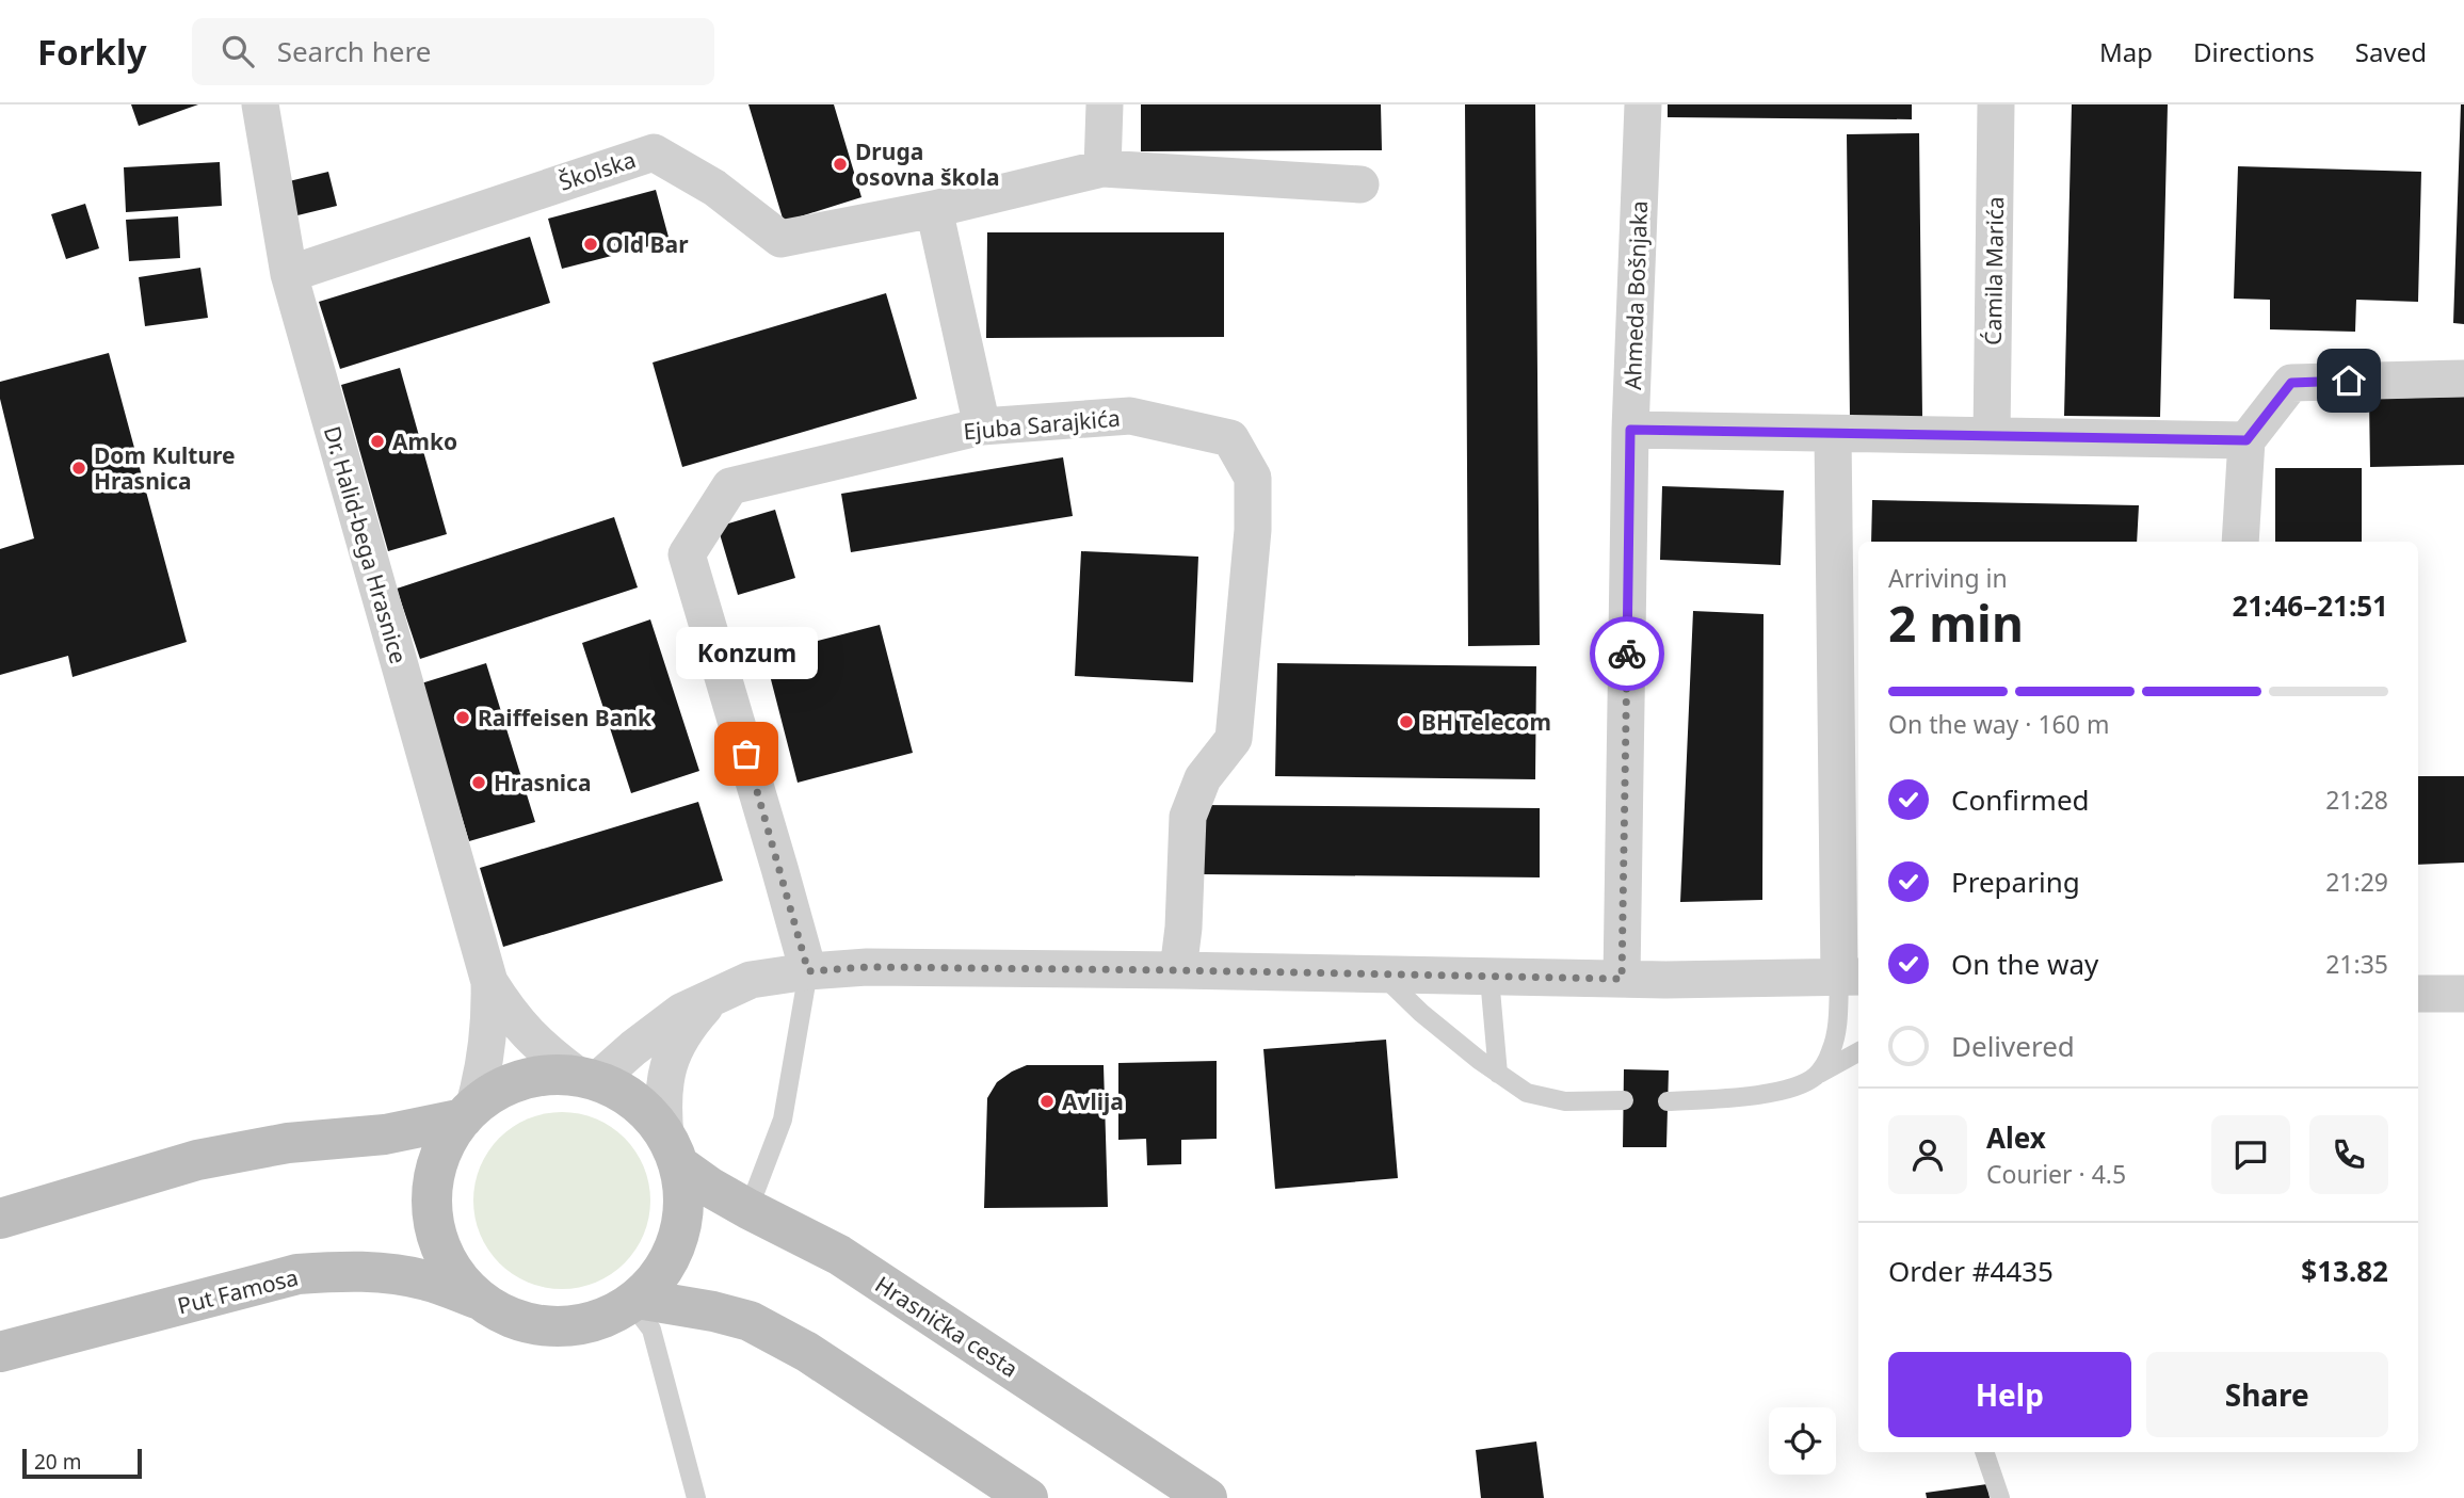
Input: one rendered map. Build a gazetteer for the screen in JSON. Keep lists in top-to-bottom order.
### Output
{
  "streets": {
    "main road": ["Put Famosa", "Hrasnička cesta"],
    "street": [
      "Školska",
      "Ćamila Marića",
      "Ahmeda Bošnjaka",
      "Ejuba Sarajkića",
      "Dr. Halid-bega Hrasnice"
    ]
  },
  "crossings": [
    ["Školska", "Dr. Halid-bega Hrasnice"],
    ["Put Famosa", "Hrasnička cesta"]
  ],
  "places": [
    "Druga osovna škola",
    "Old Bar",
    "Amko",
    "Dom Kulture Hrasnica",
    "Raiffeisen Bank",
    "BH Telecom",
    "Konzum",
    "Hrasnica",
    "Avlija"
  ],
  "scale_bar": "20 m",
  "page": {
    "header": "Forkly",
    "search": "Search here",
    "nav": ["Map", "Directions", "Saved"],
    "heading": ["2 min", "Arriving in", "21:46–21:51"],
    "panel": [
      "Alex",
      "Courier · 4.5",
      "Order #4435",
      "$13.82"
    ],
    "bubble": "Konzum",
    "bar": "On the way · 160 m",
    "list": [
      ["Confirmed", "21:28"],
      ["Preparing", "21:29"],
      ["On the way", "21:35"],
      "Delivered"
    ],
    "buttons": ["Help", "Share"],
    "scale": "20 m"
  }
}
